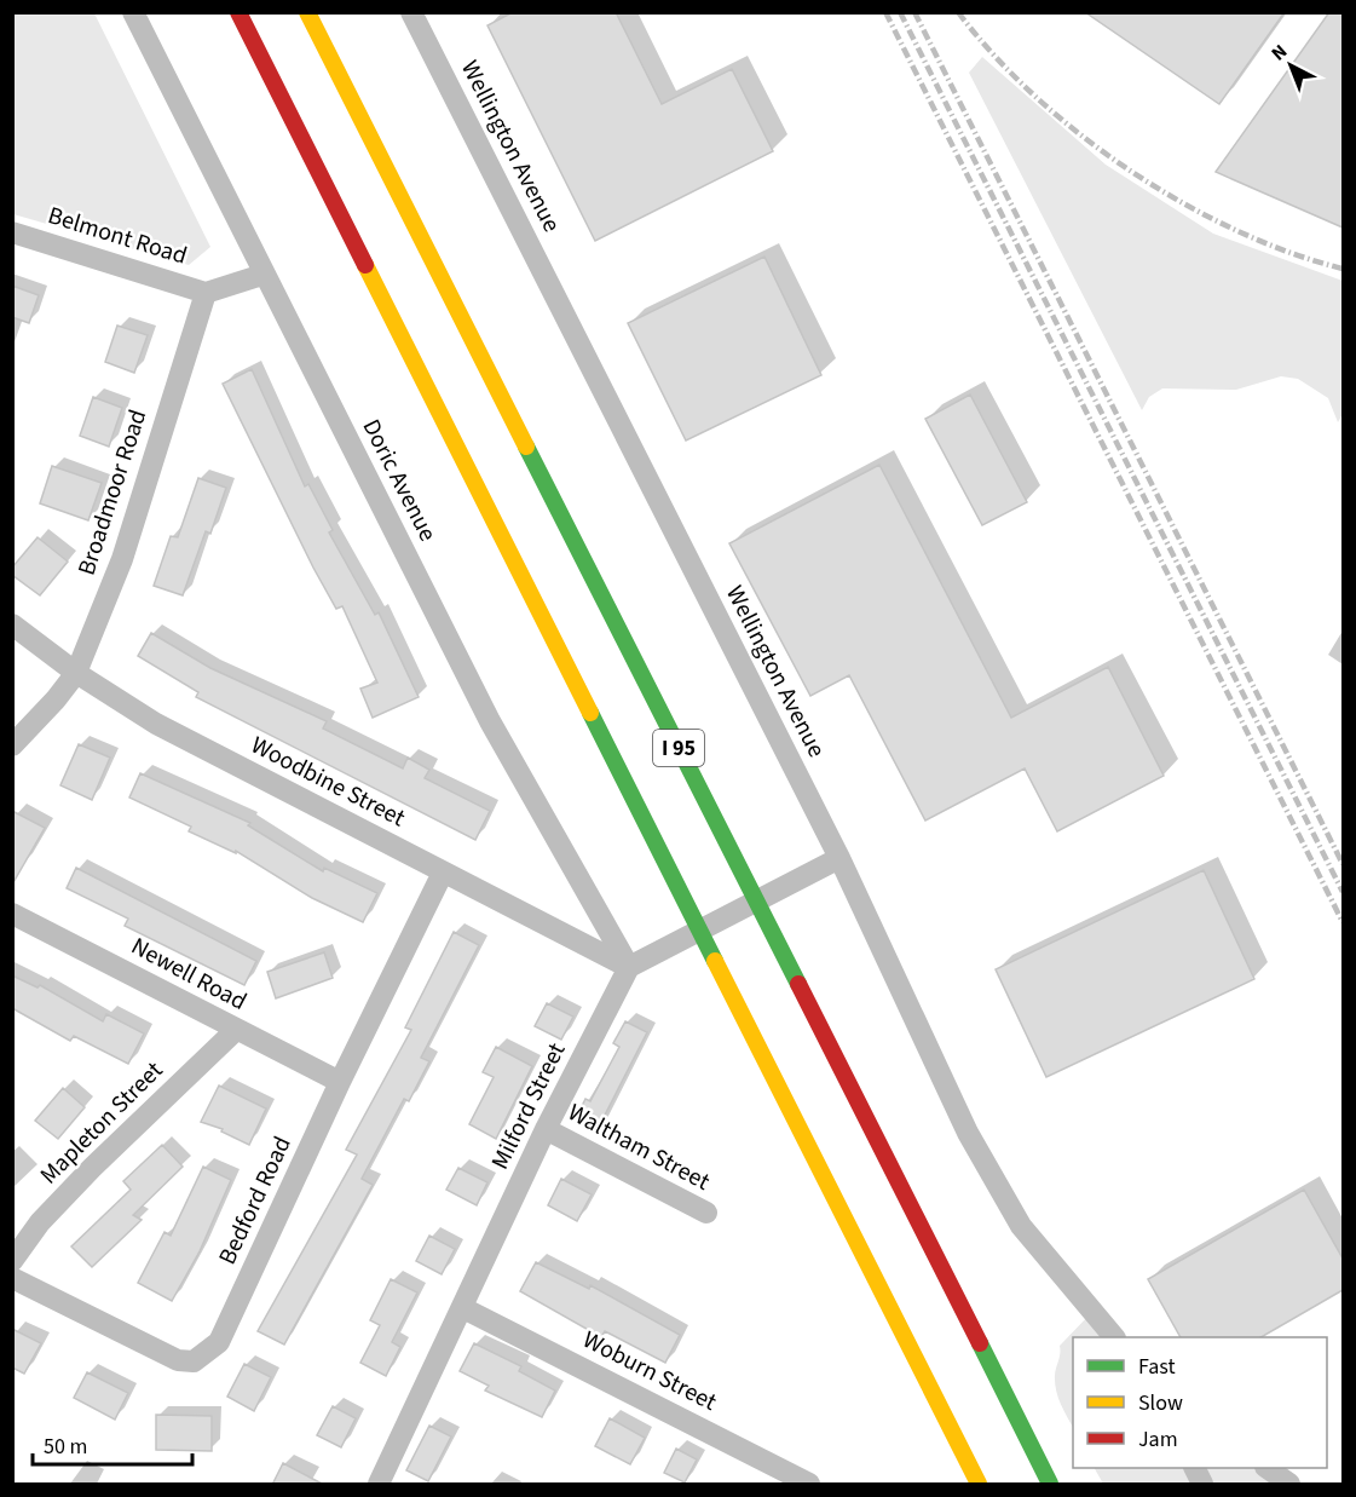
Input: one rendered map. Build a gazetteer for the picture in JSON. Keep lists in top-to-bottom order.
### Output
{
  "streets": {
    "highway": ["I 95"],
    "street": [
      "Wellington Avenue",
      "Belmont Road",
      "Doric Avenue",
      "Broadmoor Road",
      "Woodbine Street",
      "Newell Road",
      "Milford Street",
      "Mapleton Street",
      "Waltham Street",
      "Bedford Road",
      "Woburn Street"
    ]
  },
  "crossings": [
    ["Belmont Road", "Broadmoor Road"],
    ["Doric Avenue", "Woodbine Street"],
    ["Doric Avenue", "Milford Street"],
    ["Broadmoor Road", "Woodbine Street"],
    ["Woodbine Street", "Milford Street"],
    ["Woodbine Street", "Bedford Road"],
    ["Newell Road", "Mapleton Street"],
    ["Newell Road", "Bedford Road"],
    ["Milford Street", "Waltham Street"],
    ["Milford Street", "Woburn Street"]
  ],
  "legend": ["Fast", "Slow", "Jam"],
  "scale_bar": "50 m",
  "north": "top left"
}
